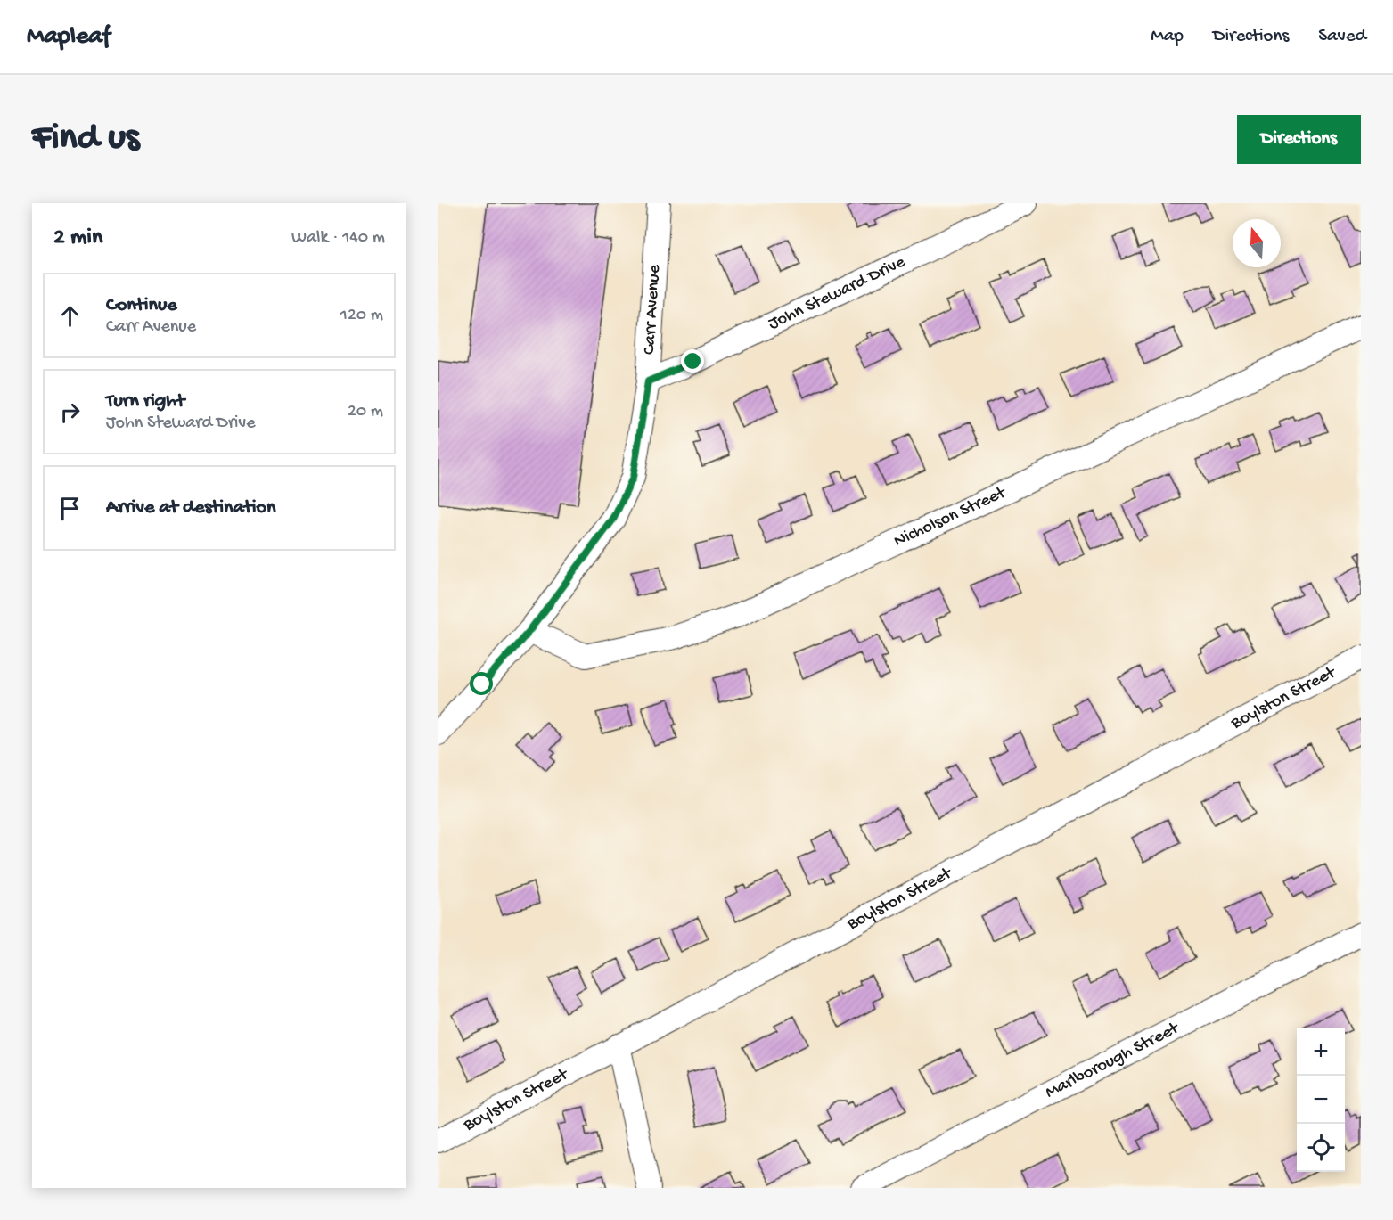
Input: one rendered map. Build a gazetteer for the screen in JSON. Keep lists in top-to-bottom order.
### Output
{
  "streets": {
    "street": [
      "John Steward Drive",
      "Carr Avenue",
      "Nicholson Street",
      "Boylston Street",
      "Marlborough Street"
    ]
  },
  "crossings": [
    ["John Steward Drive", "Carr Avenue"],
    ["Carr Avenue", "Nicholson Street"]
  ],
  "north": "top",
  "page": {
    "header": "Mapleaf",
    "nav": ["Map", "Directions", "Saved"],
    "buttons": "Directions",
    "title": "Find us",
    "heading": ["2 min", "Walk · 140 m"],
    "list": [
      ["Continue", "Carr Avenue", "120 m"],
      ["Turn right", "John Steward Drive", "20 m"],
      "Arrive at destination"
    ],
    "map_buttons": ["+", "−"]
  }
}
